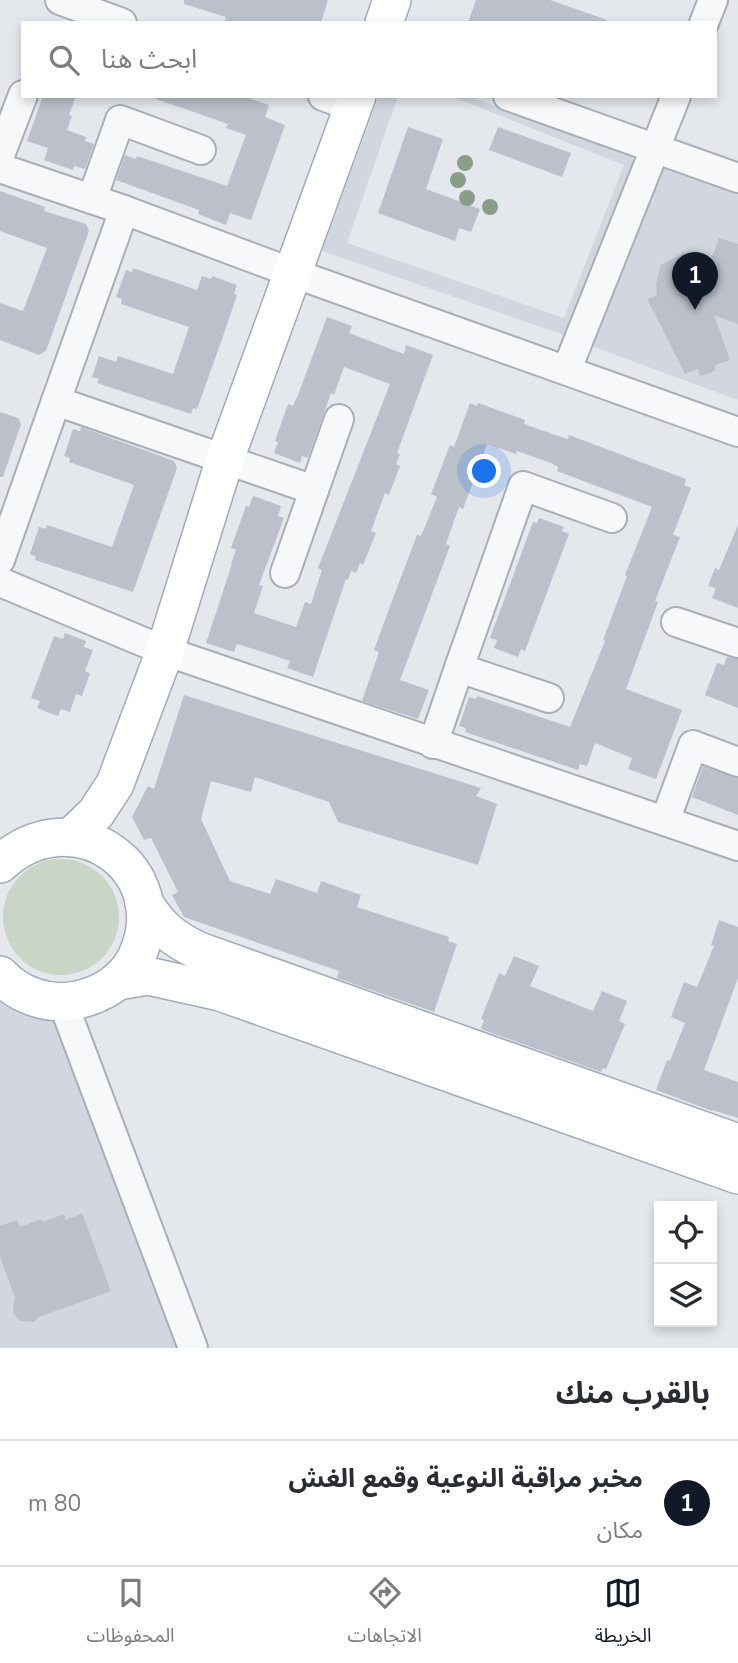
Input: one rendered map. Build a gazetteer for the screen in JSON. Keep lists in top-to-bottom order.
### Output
{
  "page": {
    "search": "ابحث هنا",
    "pins": "1",
    "heading": "بالقرب منك",
    "list": [
      {
        "mark": "1",
        "name": "مخبر مراقبة النوعية وقمع الغش",
        "note": "مكان",
        "value": "80 m"
      }
    ],
    "nav": ["الخريطة", "الاتجاهات", "المحفوظات"]
  }
}
